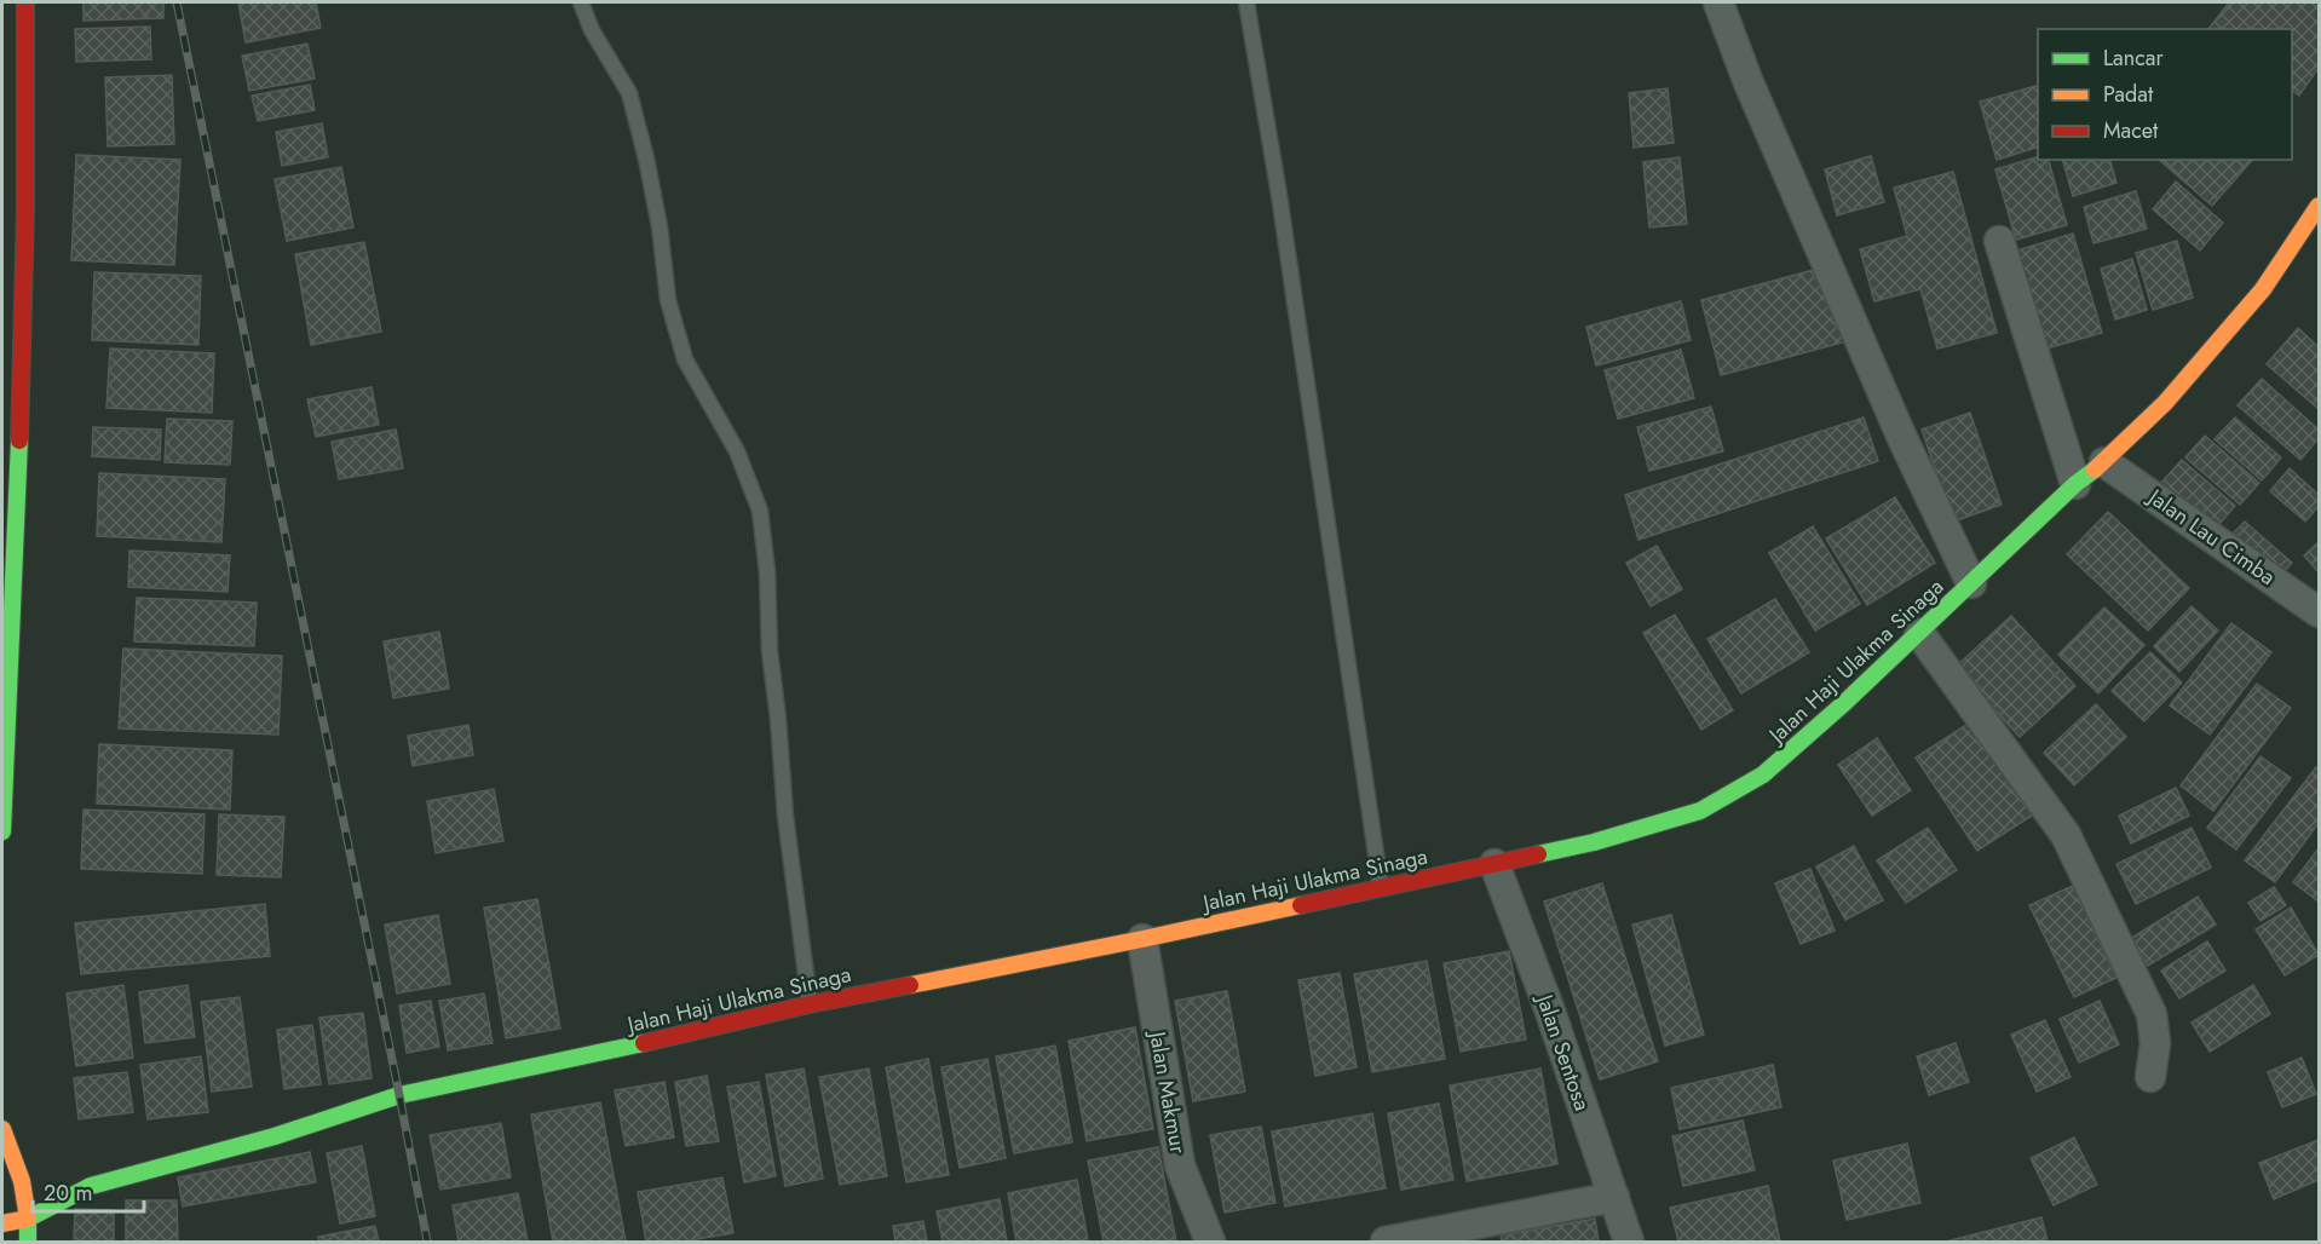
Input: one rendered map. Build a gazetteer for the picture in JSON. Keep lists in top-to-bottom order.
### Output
{
  "streets": {
    "main road": ["Jalan Haji Ulakma Sinaga"],
    "street": ["Jalan Lau Cimba", "Jalan Sentosa", "Jalan Makmur"]
  },
  "crossings": [
    ["Jalan Lau Cimba", "Jalan Haji Ulakma Sinaga"],
    ["Jalan Haji Ulakma Sinaga", "Jalan Sentosa"],
    ["Jalan Haji Ulakma Sinaga", "Jalan Makmur"]
  ],
  "legend": ["Lancar", "Padat", "Macet"],
  "scale_bar": "20 m"
}
